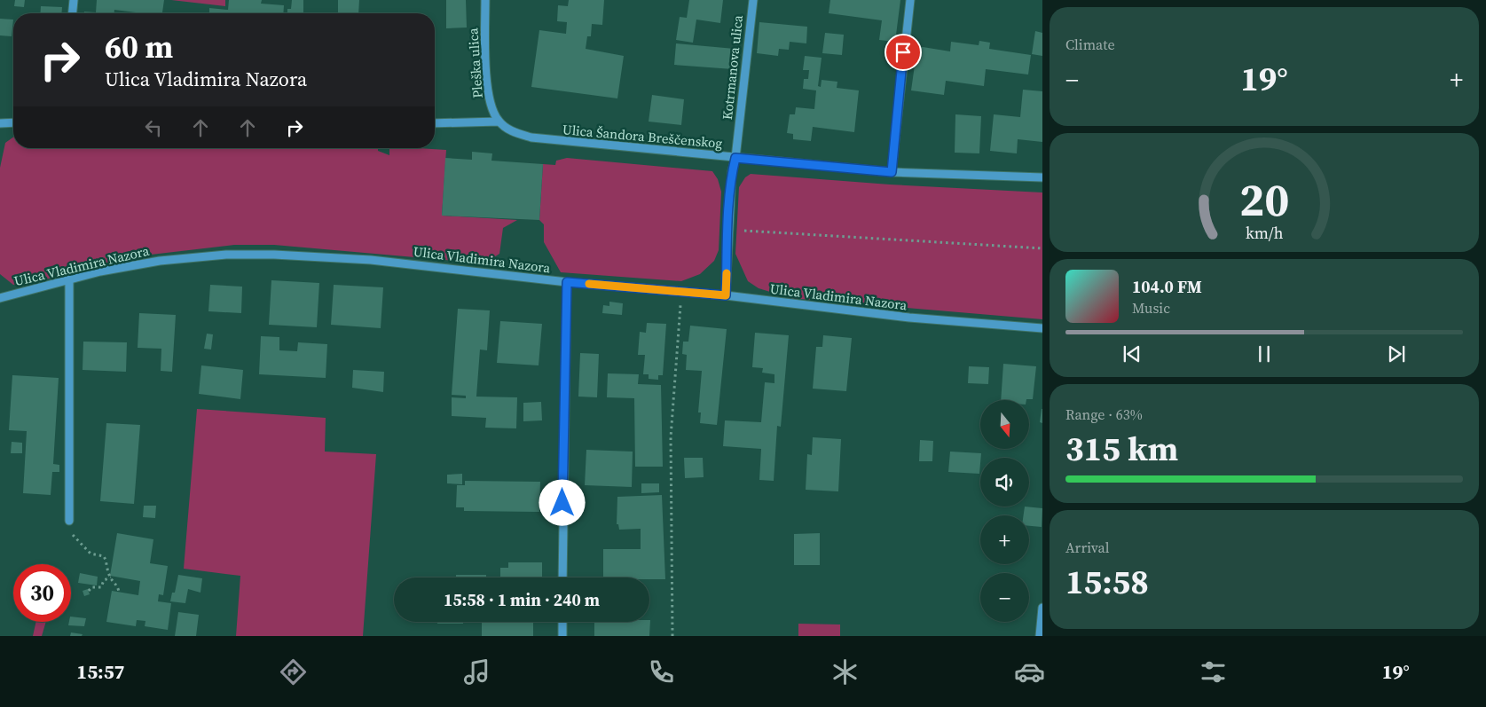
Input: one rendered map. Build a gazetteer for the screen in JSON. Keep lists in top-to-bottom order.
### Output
{
  "streets": {
    "street": [
      "Pleška ulica",
      "Kotrmanova ulica",
      "Ulica Šandora Breščenskog",
      "Ulica Vladimira Nazora"
    ]
  },
  "crossings": [
    ["Pleška ulica", "Ulica Šandora Breščenskog"],
    ["Kotrmanova ulica", "Ulica Šandora Breščenskog"],
    ["Kotrmanova ulica", "Ulica Vladimira Nazora"]
  ],
  "north": "bottom",
  "page": {
    "tile": [
      "Climate",
      ["Range · 63%", "315 km"],
      ["Arrival", "15:58"]
    ],
    "turn": ["60 m", "Ulica Vladimira Nazora"],
    "heat": ["−", "19°", "+"],
    "song": ["104.0 FM", "Music"],
    "map_buttons": ["+", "−"],
    "limit": "30",
    "trip": "15:58 · 1 min · 240 m",
    "tabs": ["15:57", "19°"],
    "gauge": ["20", "km/h"]
  }
}
